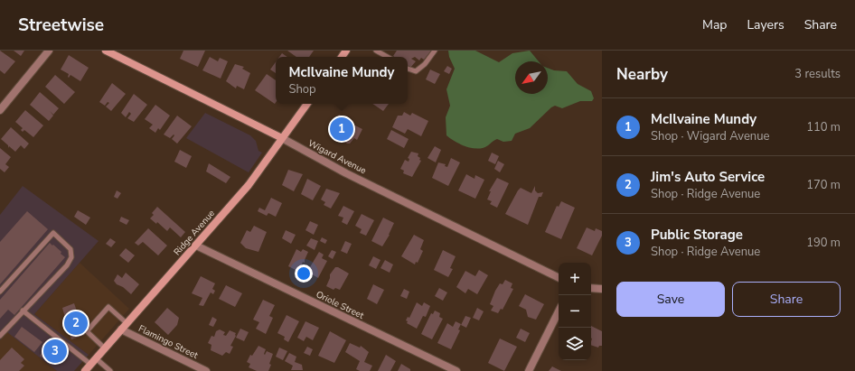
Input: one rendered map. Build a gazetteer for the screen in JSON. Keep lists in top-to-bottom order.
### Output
{
  "streets": {
    "main road": ["Wigard Avenue", "Ridge Avenue"],
    "street": ["Oriole Street", "Flamingo Street"]
  },
  "crossings": [
    ["Wigard Avenue", "Ridge Avenue"],
    ["Ridge Avenue", "Oriole Street"],
    ["Ridge Avenue", "Flamingo Street"]
  ],
  "north": "bottom left",
  "page": {
    "header": "Streetwise",
    "nav": ["Map", "Layers", "Share"],
    "heading": ["Nearby", "3 results"],
    "popup": ["McIlvaine Mundy", "Shop"],
    "list": [
      {
        "mark": "1",
        "name": "McIlvaine Mundy",
        "note": "Shop · Wigard Avenue",
        "value": "110 m"
      },
      {
        "mark": "2",
        "name": "Jim's Auto Service",
        "note": "Shop · Ridge Avenue",
        "value": "170 m"
      },
      {
        "mark": "3",
        "name": "Public Storage",
        "note": "Shop · Ridge Avenue",
        "value": "190 m"
      }
    ],
    "pins": ["1", "2", "3"],
    "map_buttons": ["+", "−"],
    "buttons": ["Save", "Share"]
  }
}
